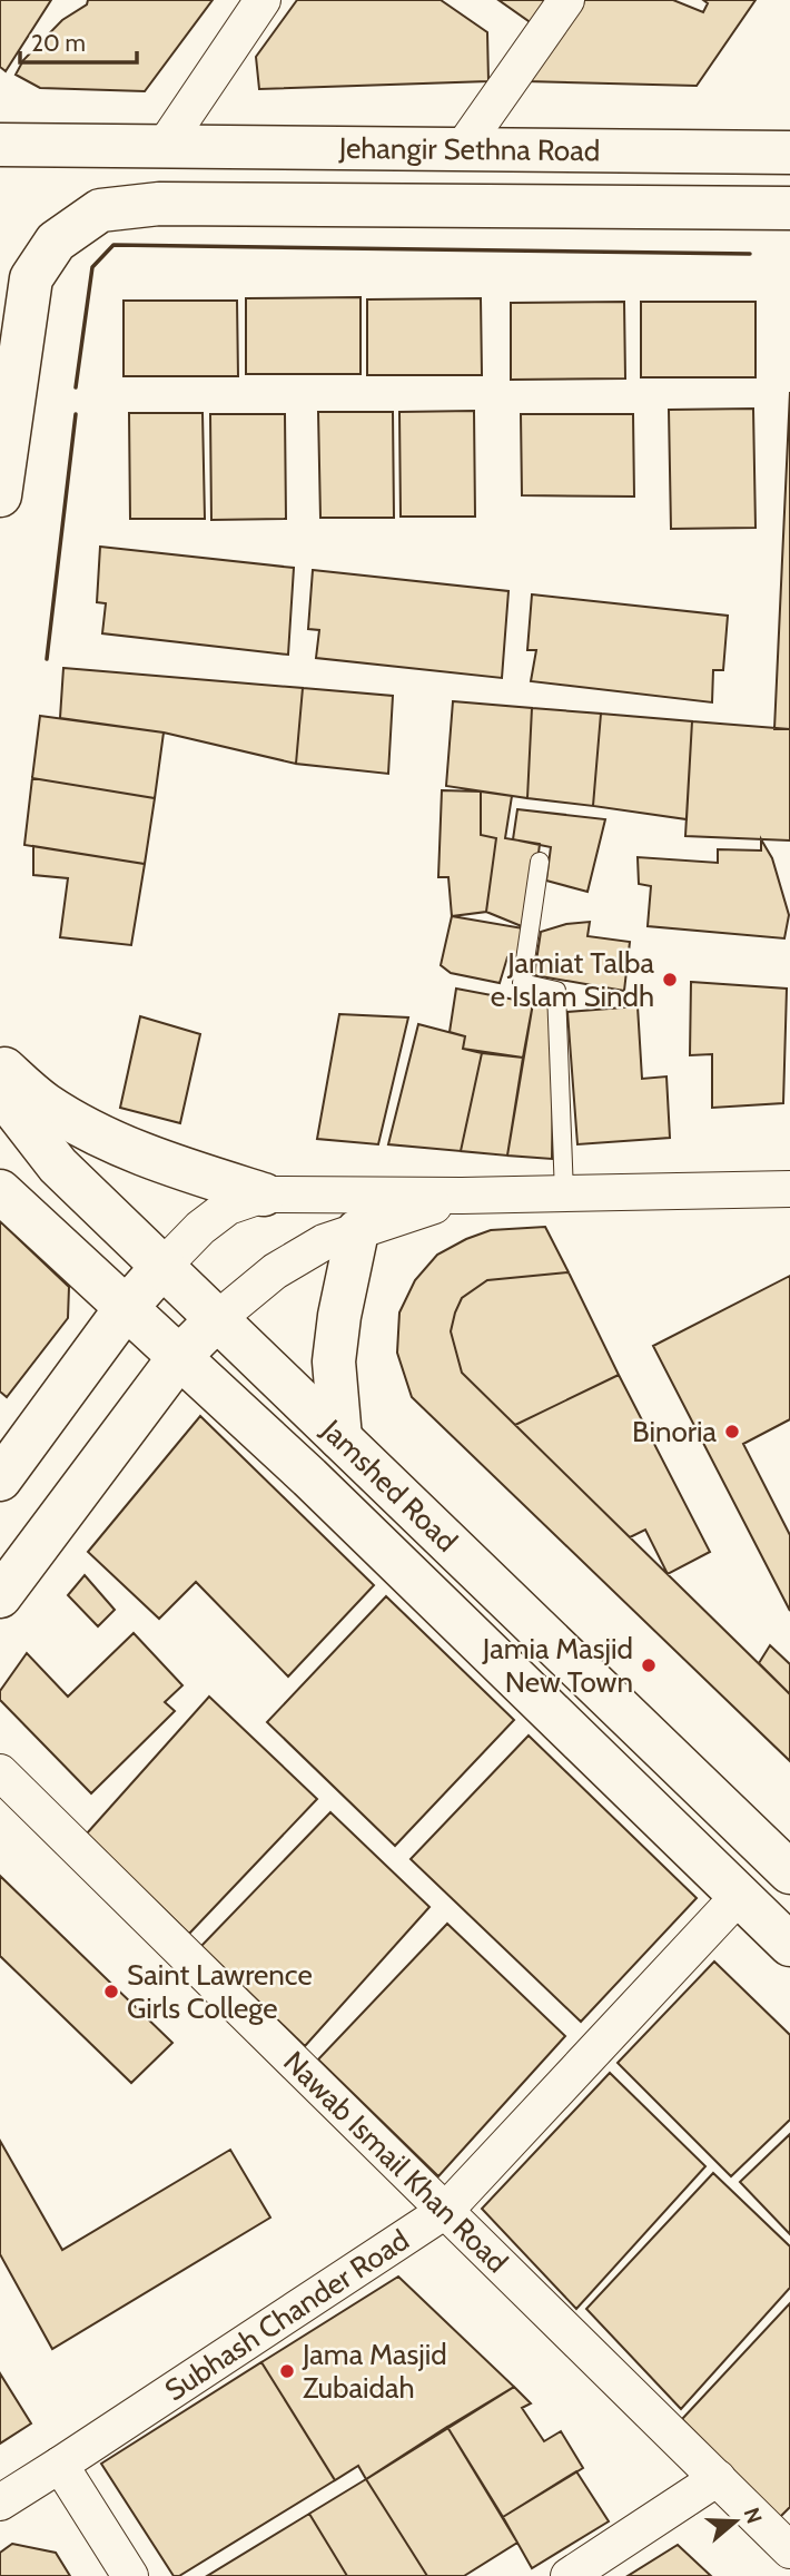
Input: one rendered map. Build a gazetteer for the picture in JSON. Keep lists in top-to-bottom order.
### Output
{
  "streets": {
    "main road": ["Jehangir Sethna Road", "Jamshed Road"],
    "street": ["Nawab Ismail Khan Road", "Subhash Chander Road"]
  },
  "crossings": [
    ["Jamshed Road", "Subhash Chander Road"],
    ["Nawab Ismail Khan Road", "Subhash Chander Road"]
  ],
  "places": [
    "Jamiat Talba e Islam Sindh",
    "Binoria",
    "Jamia Masjid New Town",
    "Saint Lawrence Girls College",
    "Jama Masjid Zubaidah"
  ],
  "scale_bar": "20 m",
  "north": "right"
}
